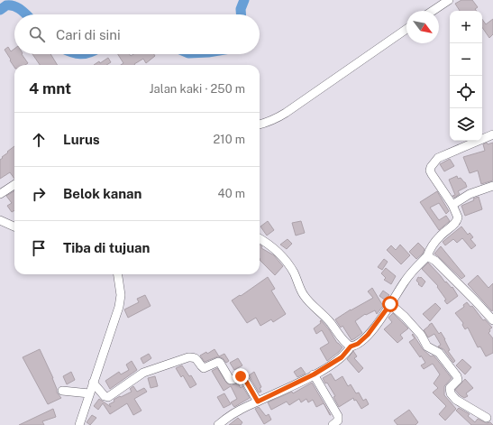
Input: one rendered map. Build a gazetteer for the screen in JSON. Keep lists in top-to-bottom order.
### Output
{
  "north": "bottom right",
  "page": {
    "map_buttons": ["+", "−"],
    "search": "Cari di sini",
    "heading": ["4 mnt", "Jalan kaki · 250 m"],
    "list": [
      ["Lurus", "210 m"],
      ["Belok kanan", "40 m"],
      "Tiba di tujuan"
    ]
  }
}
